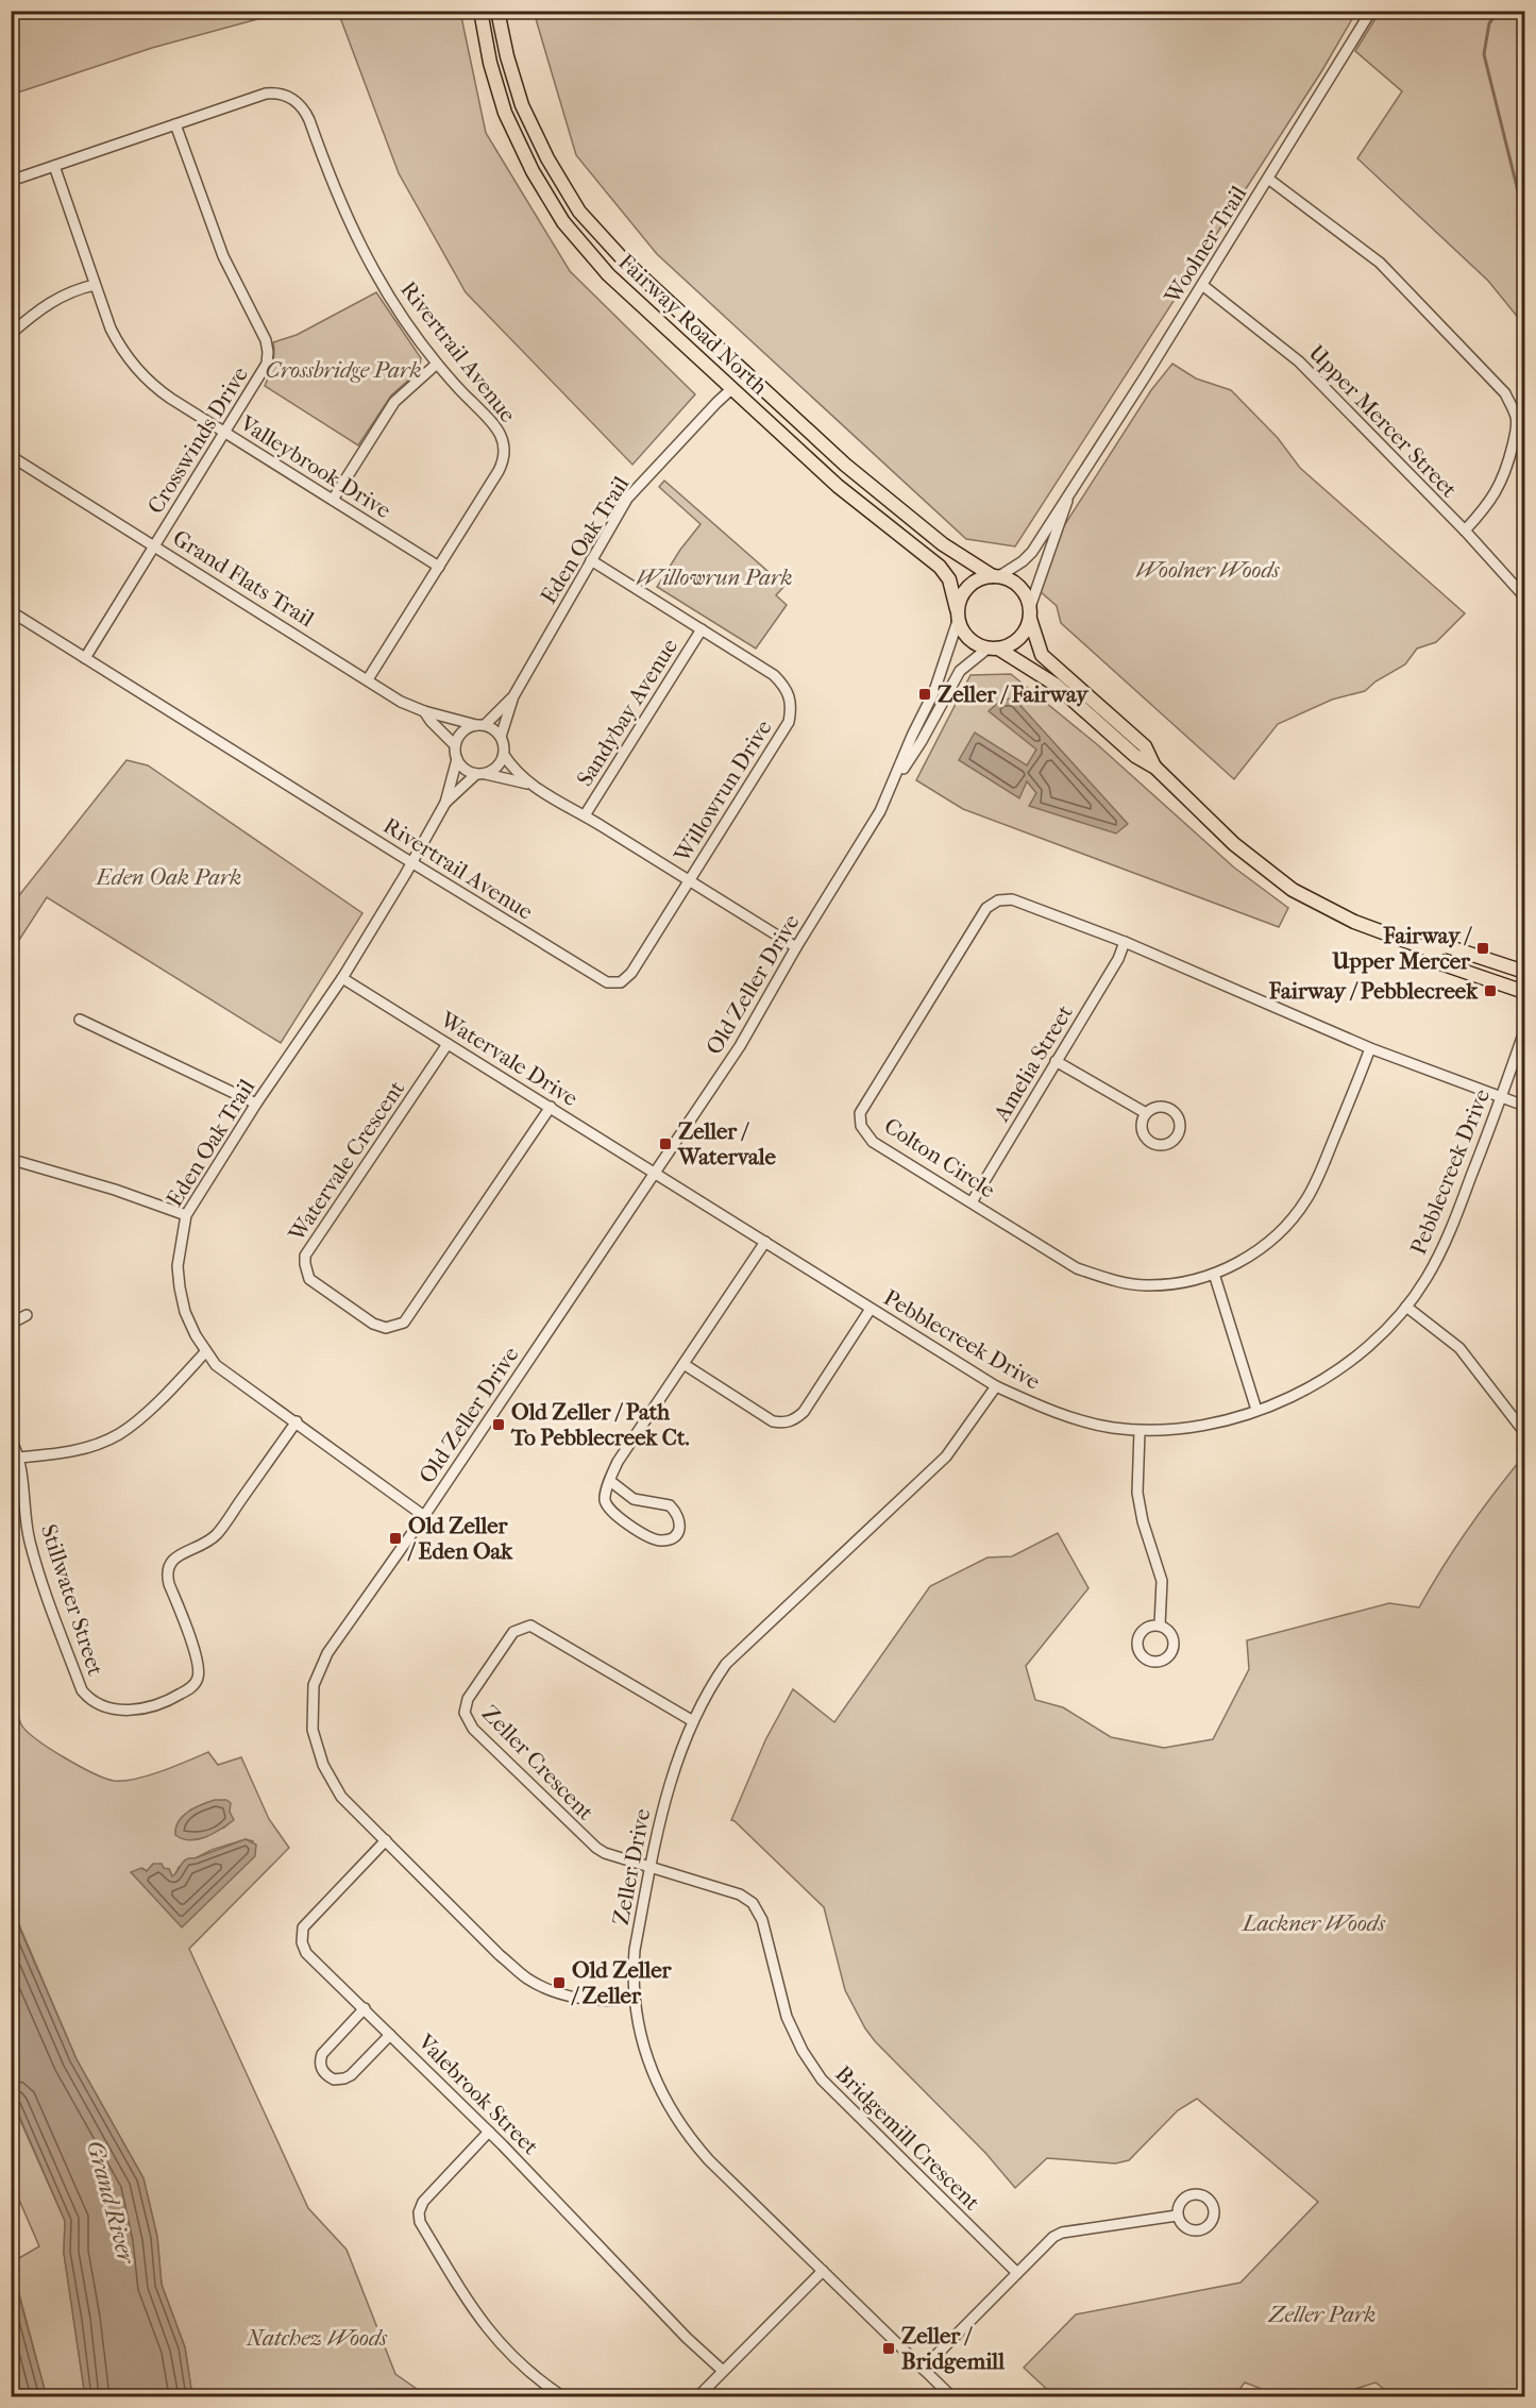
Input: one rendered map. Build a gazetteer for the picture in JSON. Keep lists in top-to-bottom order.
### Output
{
  "streets": {
    "main road": ["Fairway Road North"],
    "street": [
      "Woolner Trail",
      "Rivertrail Avenue",
      "Upper Mercer Street",
      "Crosswinds Drive",
      "Valleybrook Drive",
      "Eden Oak Trail",
      "Grand Flats Trail",
      "Sandybay Avenue",
      "Willowrun Drive",
      "Old Zeller Drive",
      "Watervale Drive",
      "Amelia Street",
      "Colton Circle",
      "Watervale Crescent",
      "Pebblecreek Drive",
      "Stillwater Street",
      "Zeller Crescent",
      "Zeller Drive",
      "Valebrook Street",
      "Bridgemill Crescent"
    ]
  },
  "crossings": [
    ["Woolner Trail", "Fairway Road North"],
    ["Woolner Trail", "Upper Mercer Street"],
    ["Woolner Trail", "Old Zeller Drive"],
    ["Fairway Road North", "Eden Oak Trail"],
    ["Fairway Road North", "Old Zeller Drive"],
    ["Rivertrail Avenue", "Crosswinds Drive"],
    ["Rivertrail Avenue", "Valleybrook Drive"],
    ["Rivertrail Avenue", "Eden Oak Trail"],
    ["Rivertrail Avenue", "Grand Flats Trail"],
    ["Rivertrail Avenue", "Willowrun Drive"],
    ["Crosswinds Drive", "Valleybrook Drive"],
    ["Crosswinds Drive", "Grand Flats Trail"],
    ["Eden Oak Trail", "Grand Flats Trail"],
    ["Eden Oak Trail", "Willowrun Drive"],
    ["Eden Oak Trail", "Old Zeller Drive"],
    ["Eden Oak Trail", "Watervale Drive"],
    ["Eden Oak Trail", "Stillwater Street"],
    ["Sandybay Avenue", "Willowrun Drive"],
    ["Old Zeller Drive", "Watervale Drive"],
    ["Old Zeller Drive", "Pebblecreek Drive"],
    ["Old Zeller Drive", "Zeller Drive"],
    ["Old Zeller Drive", "Valebrook Street"],
    ["Watervale Drive", "Watervale Crescent"],
    ["Watervale Drive", "Pebblecreek Drive"],
    ["Amelia Street", "Colton Circle"],
    ["Colton Circle", "Pebblecreek Drive"],
    ["Pebblecreek Drive", "Zeller Drive"],
    ["Zeller Crescent", "Zeller Drive"],
    ["Zeller Crescent", "Bridgemill Crescent"],
    ["Zeller Drive", "Bridgemill Crescent"]
  ],
  "water": ["Grand River"],
  "parks": [
    "Crossbridge Park",
    "Woolner Woods",
    "Willowrun Park",
    "Eden Oak Park",
    "Lackner Woods",
    "Zeller Park",
    "Natchez Woods"
  ],
  "places": {
    "transit": [
      "Zeller / Fairway",
      "Fairway / Upper Mercer",
      "Fairway / Pebblecreek",
      "Zeller / Watervale",
      "Old Zeller / Path To Pebblecreek Ct.",
      "Old Zeller / Eden Oak",
      "Old Zeller / Zeller",
      "Zeller / Bridgemill"
    ]
  }
}
